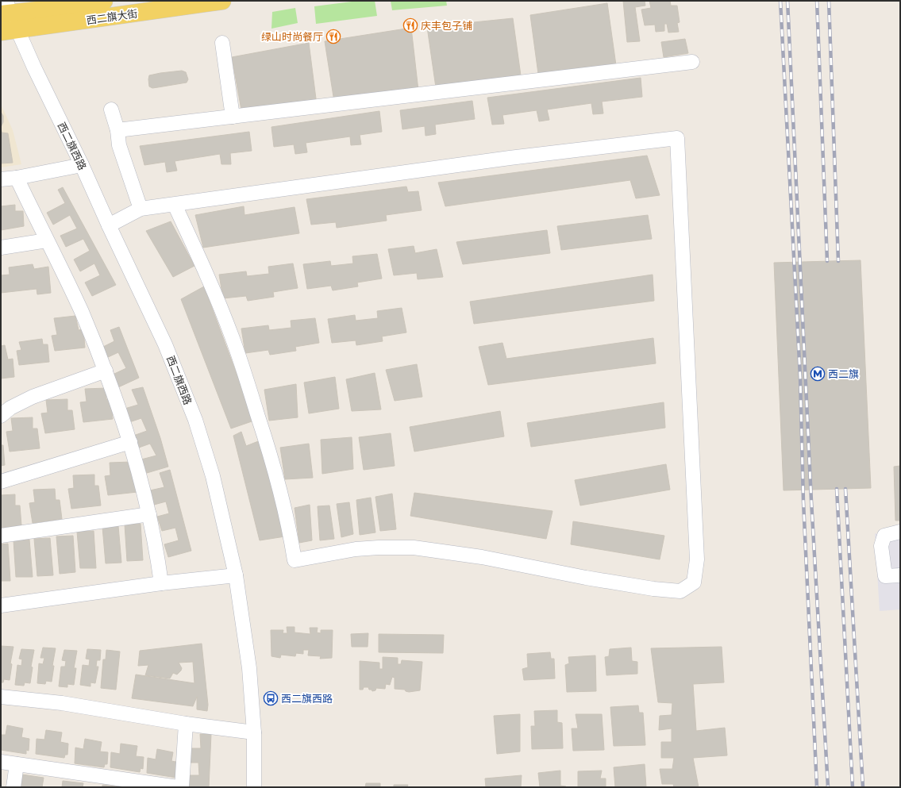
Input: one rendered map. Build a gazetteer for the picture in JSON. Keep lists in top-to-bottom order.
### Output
{
  "streets": {
    "main road": ["西二旗大街"],
    "street": ["西二旗西路"]
  },
  "crossings": [
    ["西二旗大街", "西二旗西路"]
  ],
  "places": {
    "restaurant": ["庆丰包子铺", "绿山时尚餐厅"],
    "metro station": ["西二旗"],
    "bus stop": ["西二旗西路"]
  }
}
